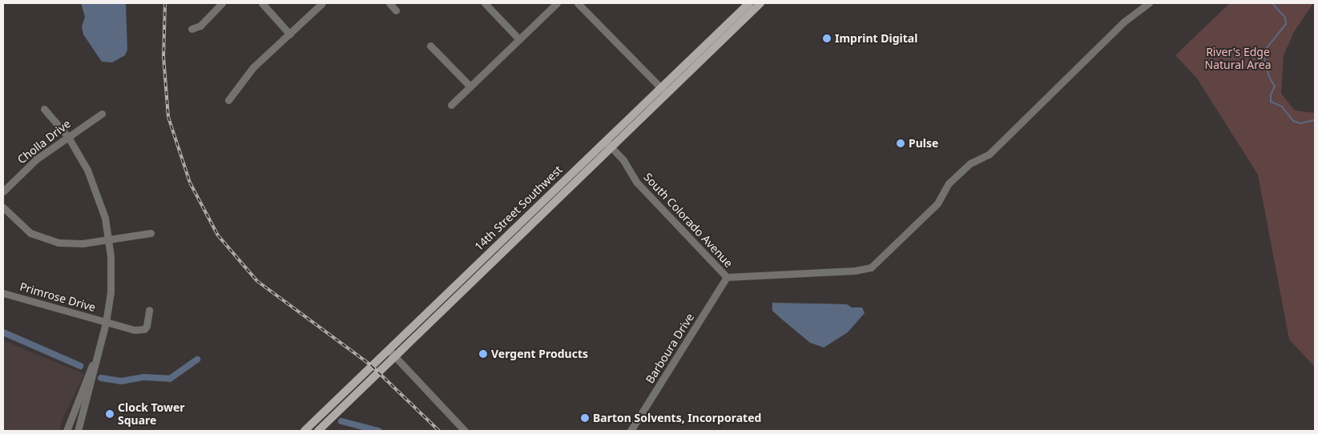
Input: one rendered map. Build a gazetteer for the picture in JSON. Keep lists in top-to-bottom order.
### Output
{
  "streets": {
    "main road": ["14th Street Southwest"],
    "street": [
      "Cholla Drive",
      "South Colorado Avenue",
      "Primrose Drive",
      "Barboura Drive"
    ]
  },
  "crossings": [
    ["14th Street Southwest", "South Colorado Avenue"],
    ["South Colorado Avenue", "Barboura Drive"]
  ],
  "parks": ["River's Edge Natural Area"],
  "places": [
    "Imprint Digital",
    "Pulse",
    "Vergent Products",
    "Clock Tower Square",
    "Barton Solvents, Incorporated"
  ]
}
